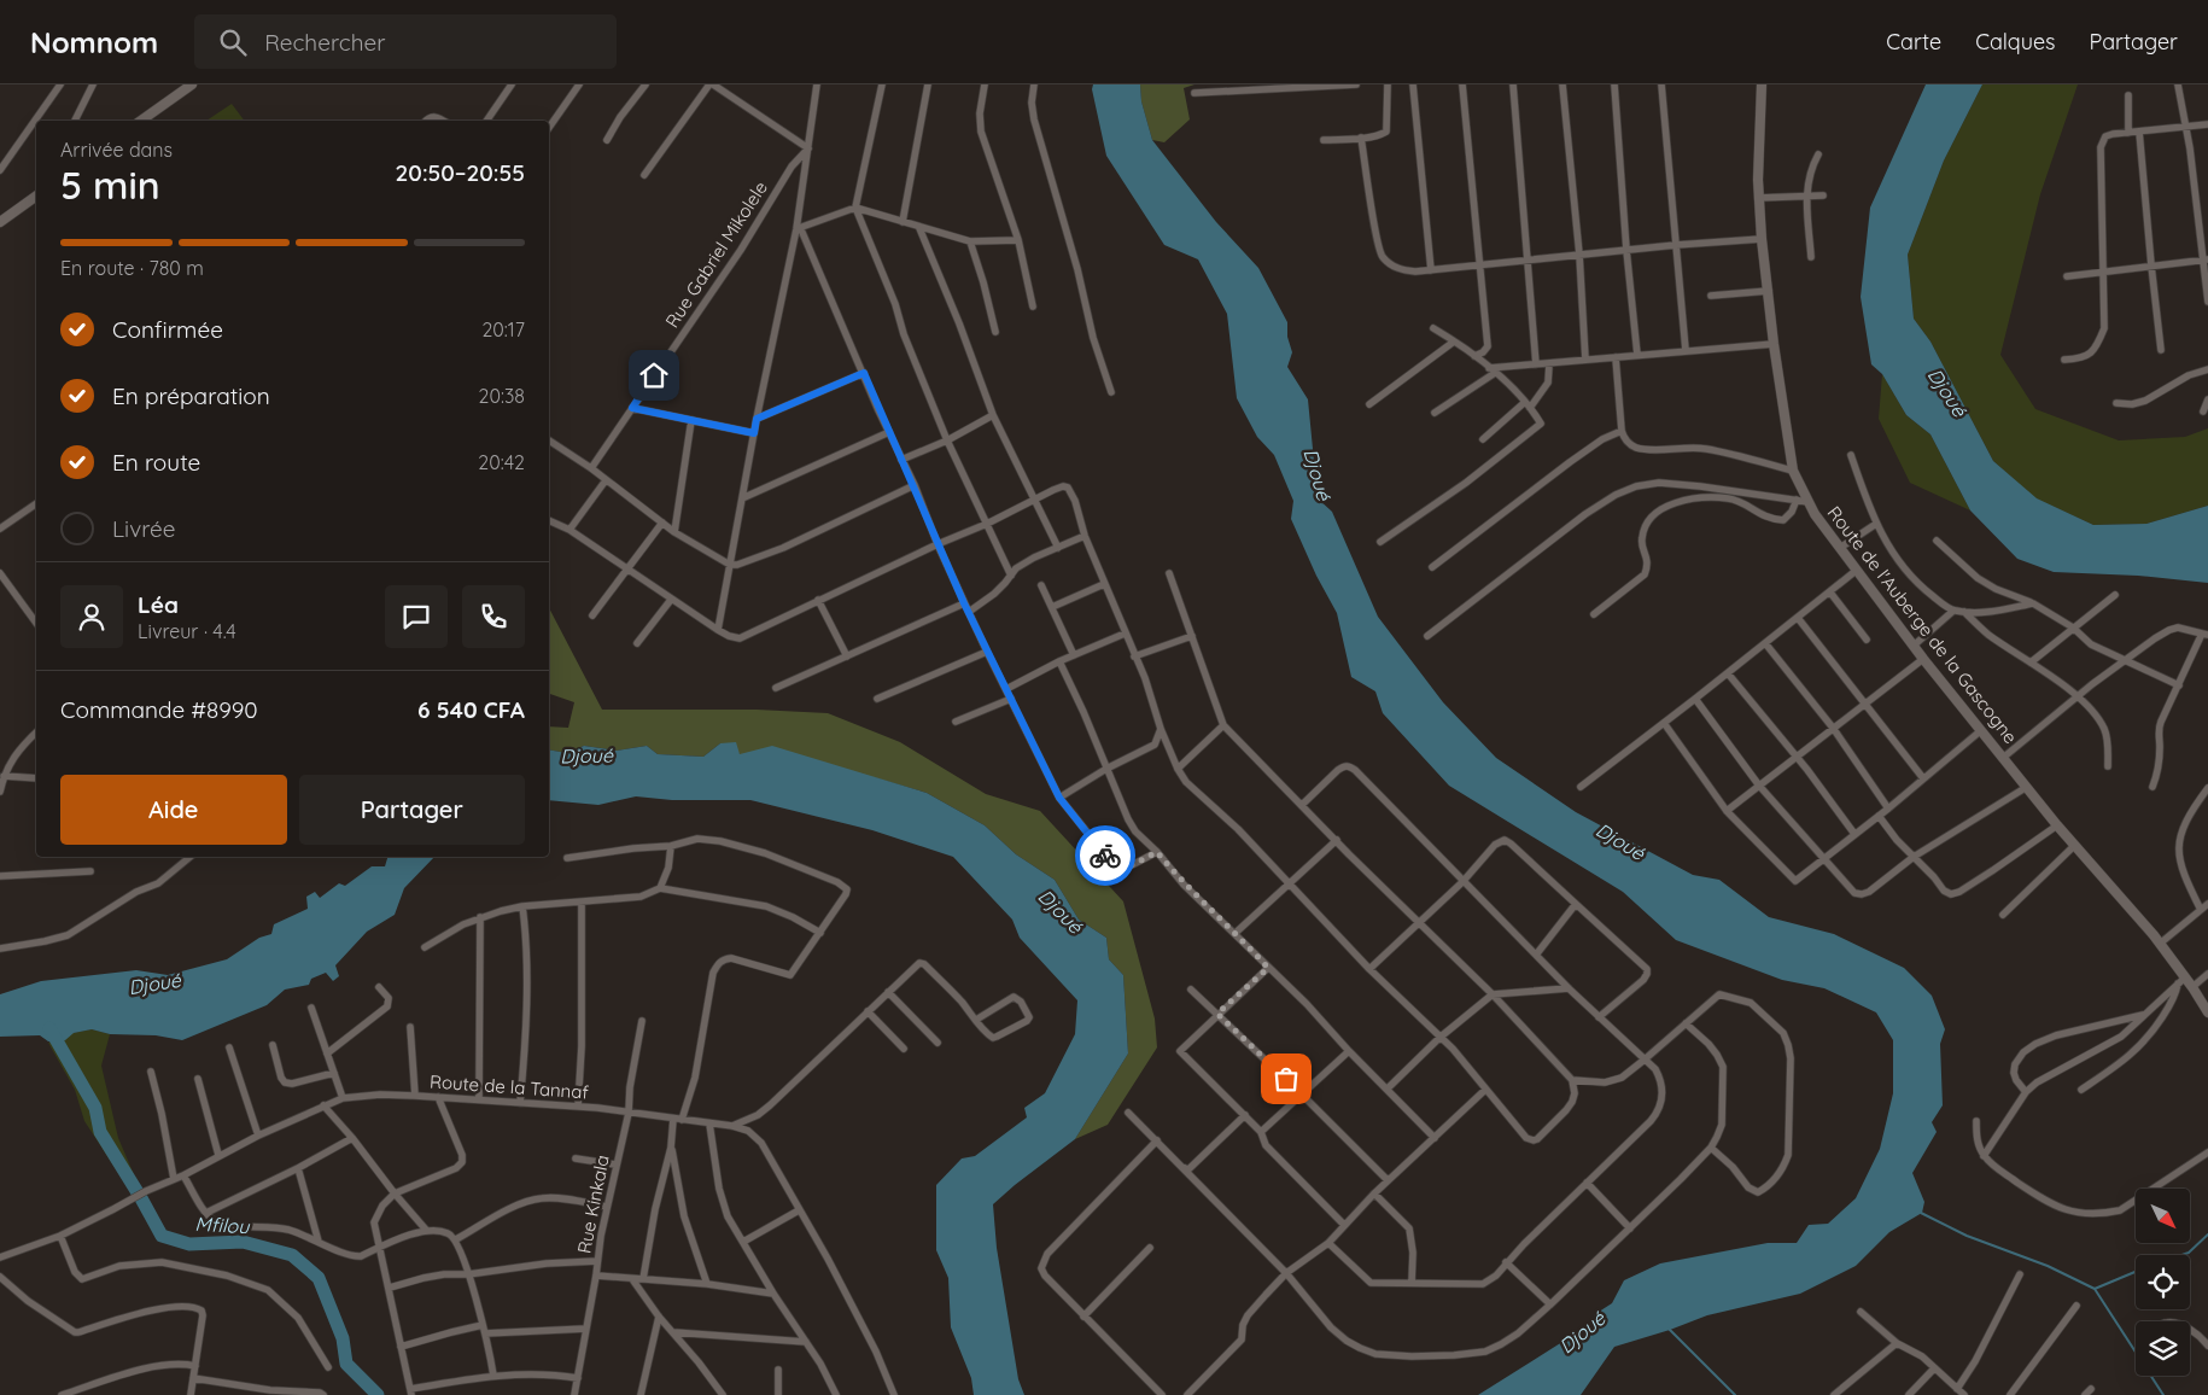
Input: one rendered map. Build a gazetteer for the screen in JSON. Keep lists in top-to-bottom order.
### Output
{
  "streets": {
    "street": [
      "Rue Gabriel Mikolele",
      "Route de l'Auberge de la Gascogne",
      "Route de la Tannaf",
      "Rue Kinkala"
    ]
  },
  "crossings": [
    ["Route de la Tannaf", "Rue Kinkala"]
  ],
  "water": ["Djoué", "Mfilou"],
  "north": "bottom right",
  "page": {
    "header": "Nomnom",
    "search": "Rechercher",
    "nav": ["Carte", "Calques", "Partager"],
    "heading": ["5 min", "Arrivée dans", "20:50–20:55"],
    "panel": [
      "Léa",
      "Livreur · 4.4",
      "Commande #8990",
      "6 540 CFA"
    ],
    "bar": "En route · 780 m",
    "list": [
      ["Confirmée", "20:17"],
      ["En préparation", "20:38"],
      ["En route", "20:42"],
      "Livrée"
    ],
    "buttons": ["Aide", "Partager"]
  }
}
